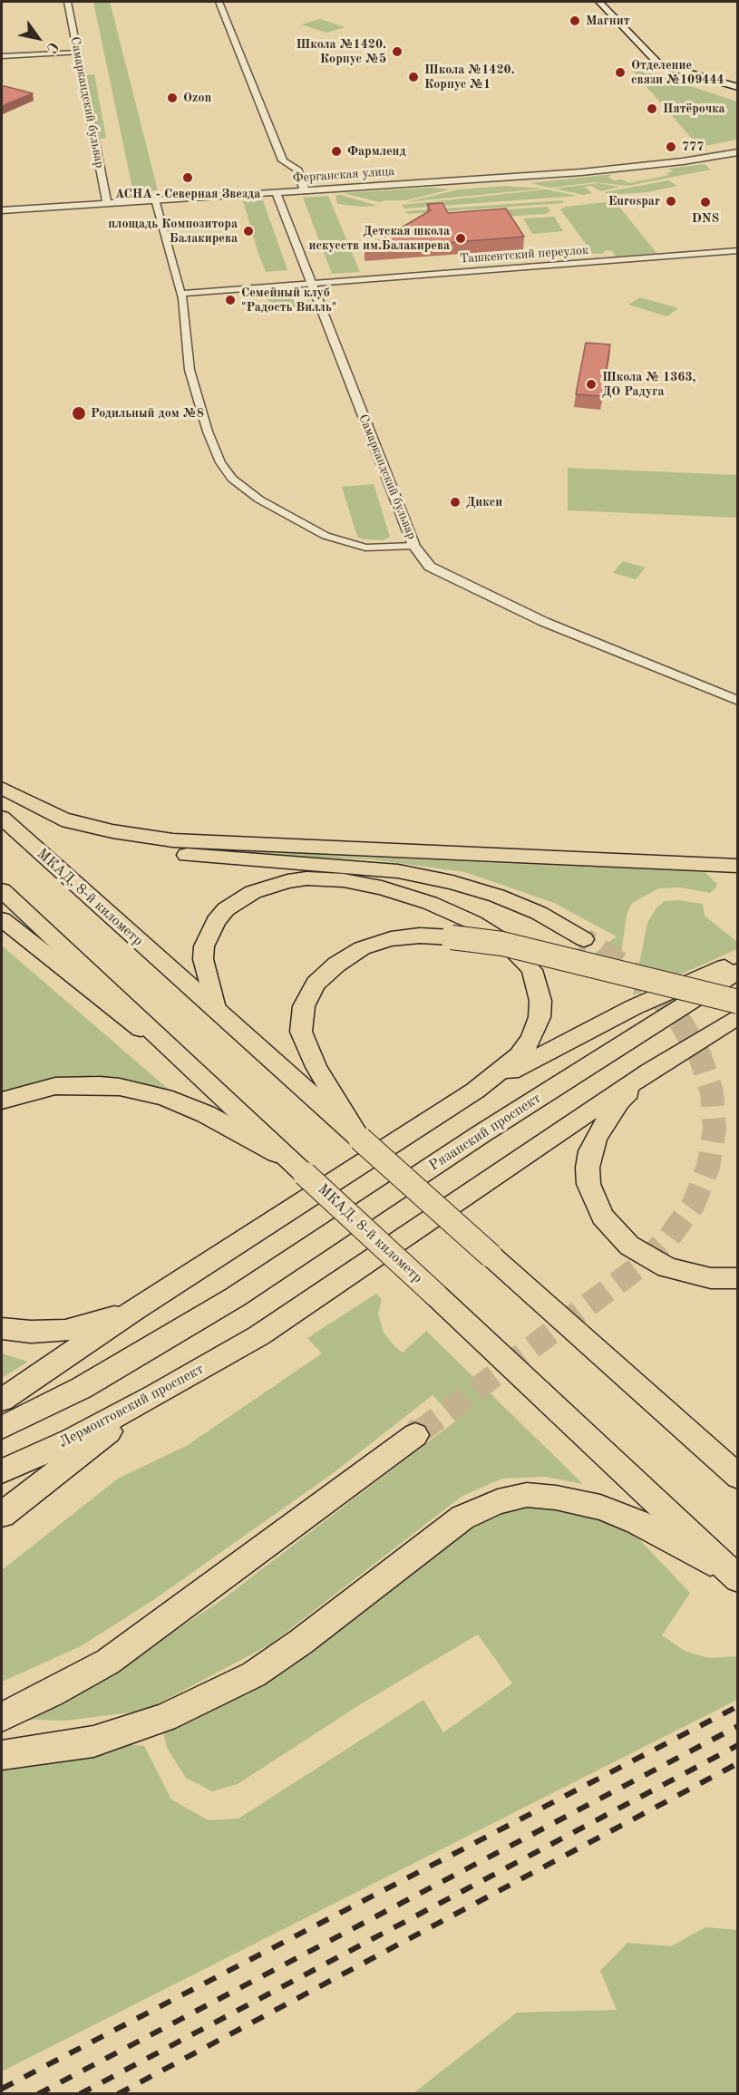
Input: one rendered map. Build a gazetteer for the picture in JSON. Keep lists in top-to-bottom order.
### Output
{
  "streets": {
    "main road": ["МКАД, 8-й километр", "Рязанский проспект", "Лермонтовский проспект"],
    "street": ["Самаркандский бульвар", "Ферганская улица", "Ташкентский переулок"]
  },
  "crossings": [
    ["Самаркандский бульвар", "Ферганская улица"],
    ["Самаркандский бульвар", "Ташкентский переулок"]
  ],
  "places": [
    "Магнит",
    "Школа №1420. Корпус №5",
    "Отделение связи №109444",
    "Школа №1420. Корпус №1",
    "Ozon",
    "Пятёрочка",
    "777",
    "Фармленд",
    "АСНА - Северная Звезда",
    "Eurospar",
    "DNS",
    "площадь Композитора Балакирева",
    "Детская школа искусств им.Балакирева",
    "Семейный клуб \"Радость Вилль\"",
    "Школа № 1363, ДО Радуга",
    "Родильный дом №8",
    "Дикси"
  ],
  "north": "bottom right"
}
